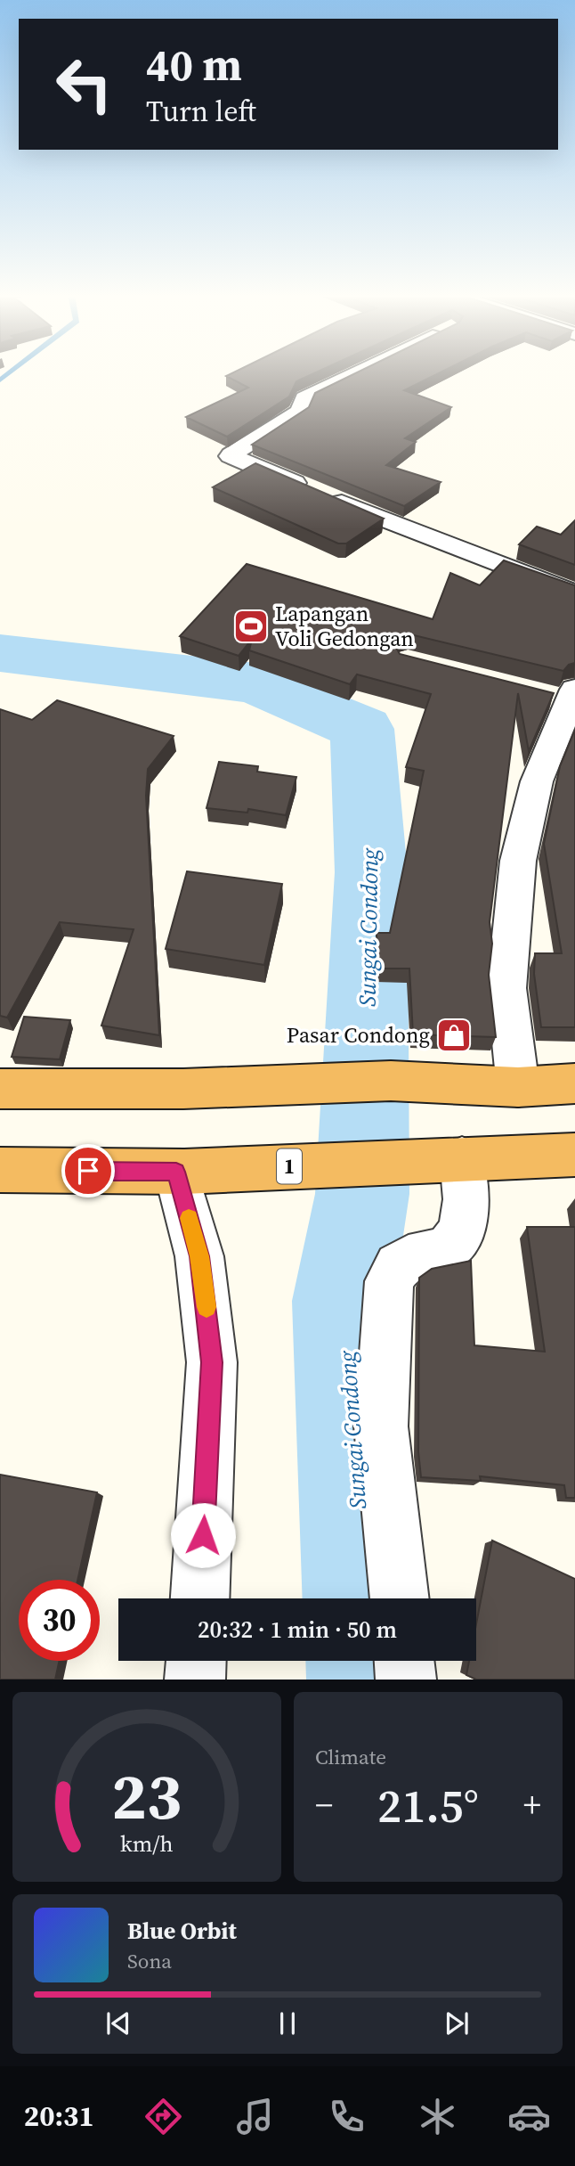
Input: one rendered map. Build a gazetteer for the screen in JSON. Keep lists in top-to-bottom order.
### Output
{
  "streets": {
    "highway": ["1"]
  },
  "water": ["Sungai Condong"],
  "places": {
    "sports": ["Lapangan Voli Gedongan"],
    "shop": ["Pasar Condong"]
  },
  "page": {
    "turn": ["40 m", "Turn left"],
    "limit": "30",
    "trip": "20:32 · 1 min · 50 m",
    "tile": "Climate",
    "heat": ["−", "21.5°", "+"],
    "song": ["Blue Orbit", "Sona"],
    "tabs": "20:31",
    "gauge": ["23", "km/h"]
  }
}
